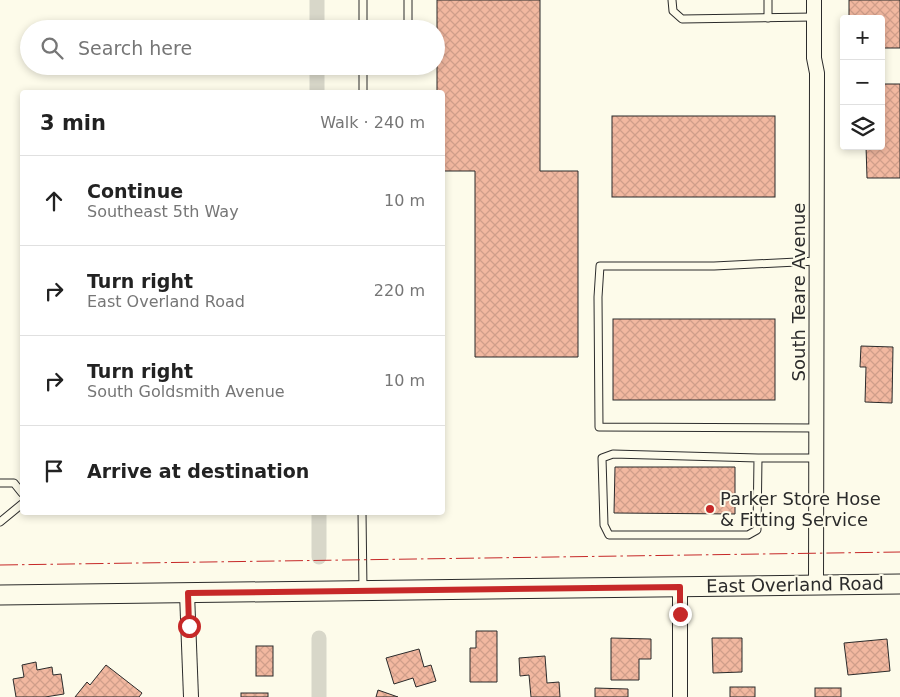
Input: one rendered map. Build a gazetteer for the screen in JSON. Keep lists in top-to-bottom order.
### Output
{
  "streets": {
    "main road": ["East Overland Road"],
    "street": ["South Teare Avenue"]
  },
  "crossings": [
    ["South Teare Avenue", "East Overland Road"]
  ],
  "places": ["Parker Store Hose & Fitting Service"],
  "page": {
    "map_buttons": ["+", "−"],
    "search": "Search here",
    "heading": ["3 min", "Walk · 240 m"],
    "list": [
      ["Continue", "Southeast 5th Way", "10 m"],
      ["Turn right", "East Overland Road", "220 m"],
      ["Turn right", "South Goldsmith Avenue", "10 m"],
      "Arrive at destination"
    ]
  }
}
